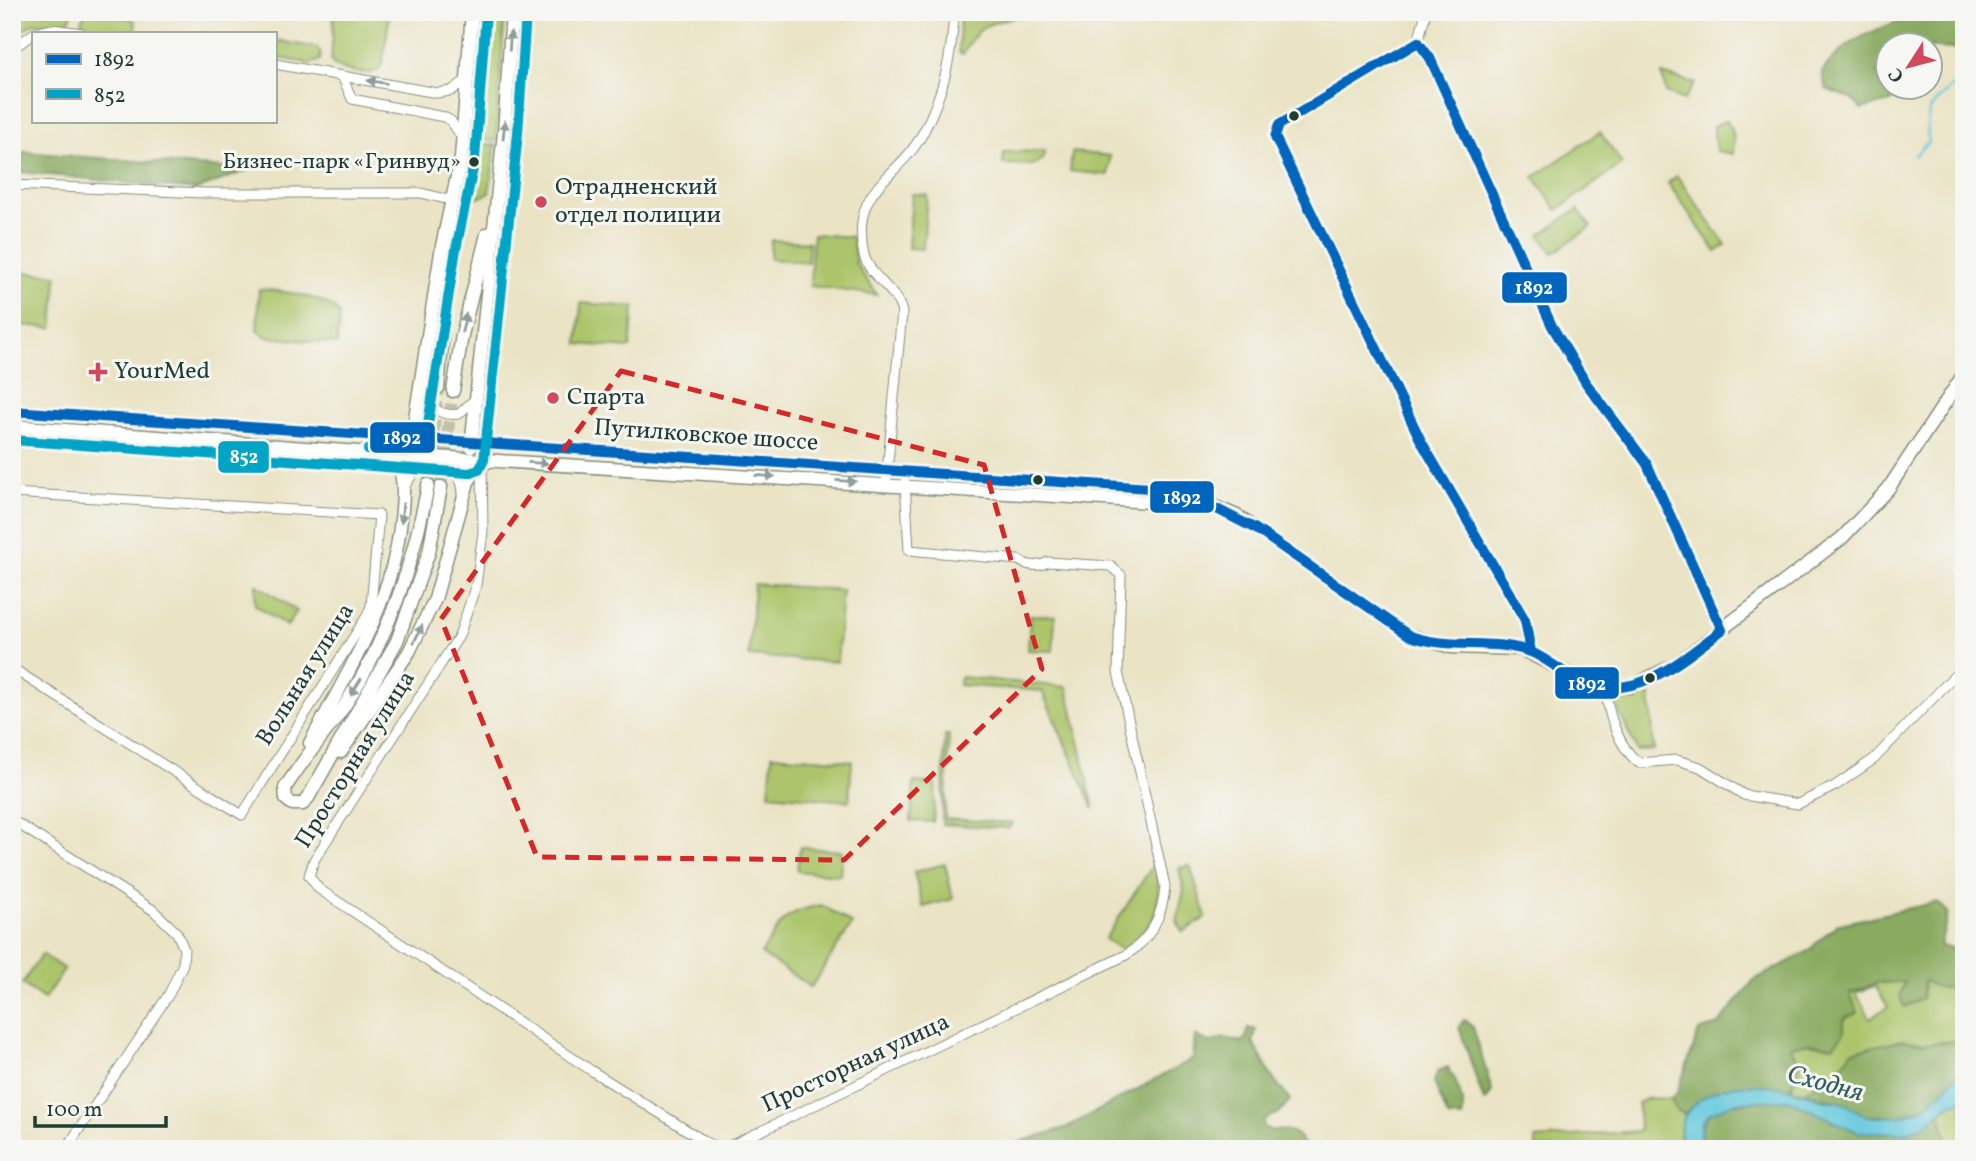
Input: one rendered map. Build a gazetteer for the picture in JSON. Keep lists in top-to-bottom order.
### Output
{
  "streets": {
    "main road": ["Путилковское шоссе"],
    "street": ["Вольная улица", "Просторная улица"]
  },
  "crossings": [
    ["Путилковское шоссе", "Просторная улица"]
  ],
  "water": ["Сходня"],
  "places": {
    "other": ["Бизнес-парк «Гринвуд»", "Отрадненский отдел полиции", "Спарта"],
    "health": ["YourMed"]
  },
  "lines": ["transit line 852", "transit line 1892"],
  "legend": ["1892", "852"],
  "scale_bar": "100 m",
  "north": "bottom left"
}
